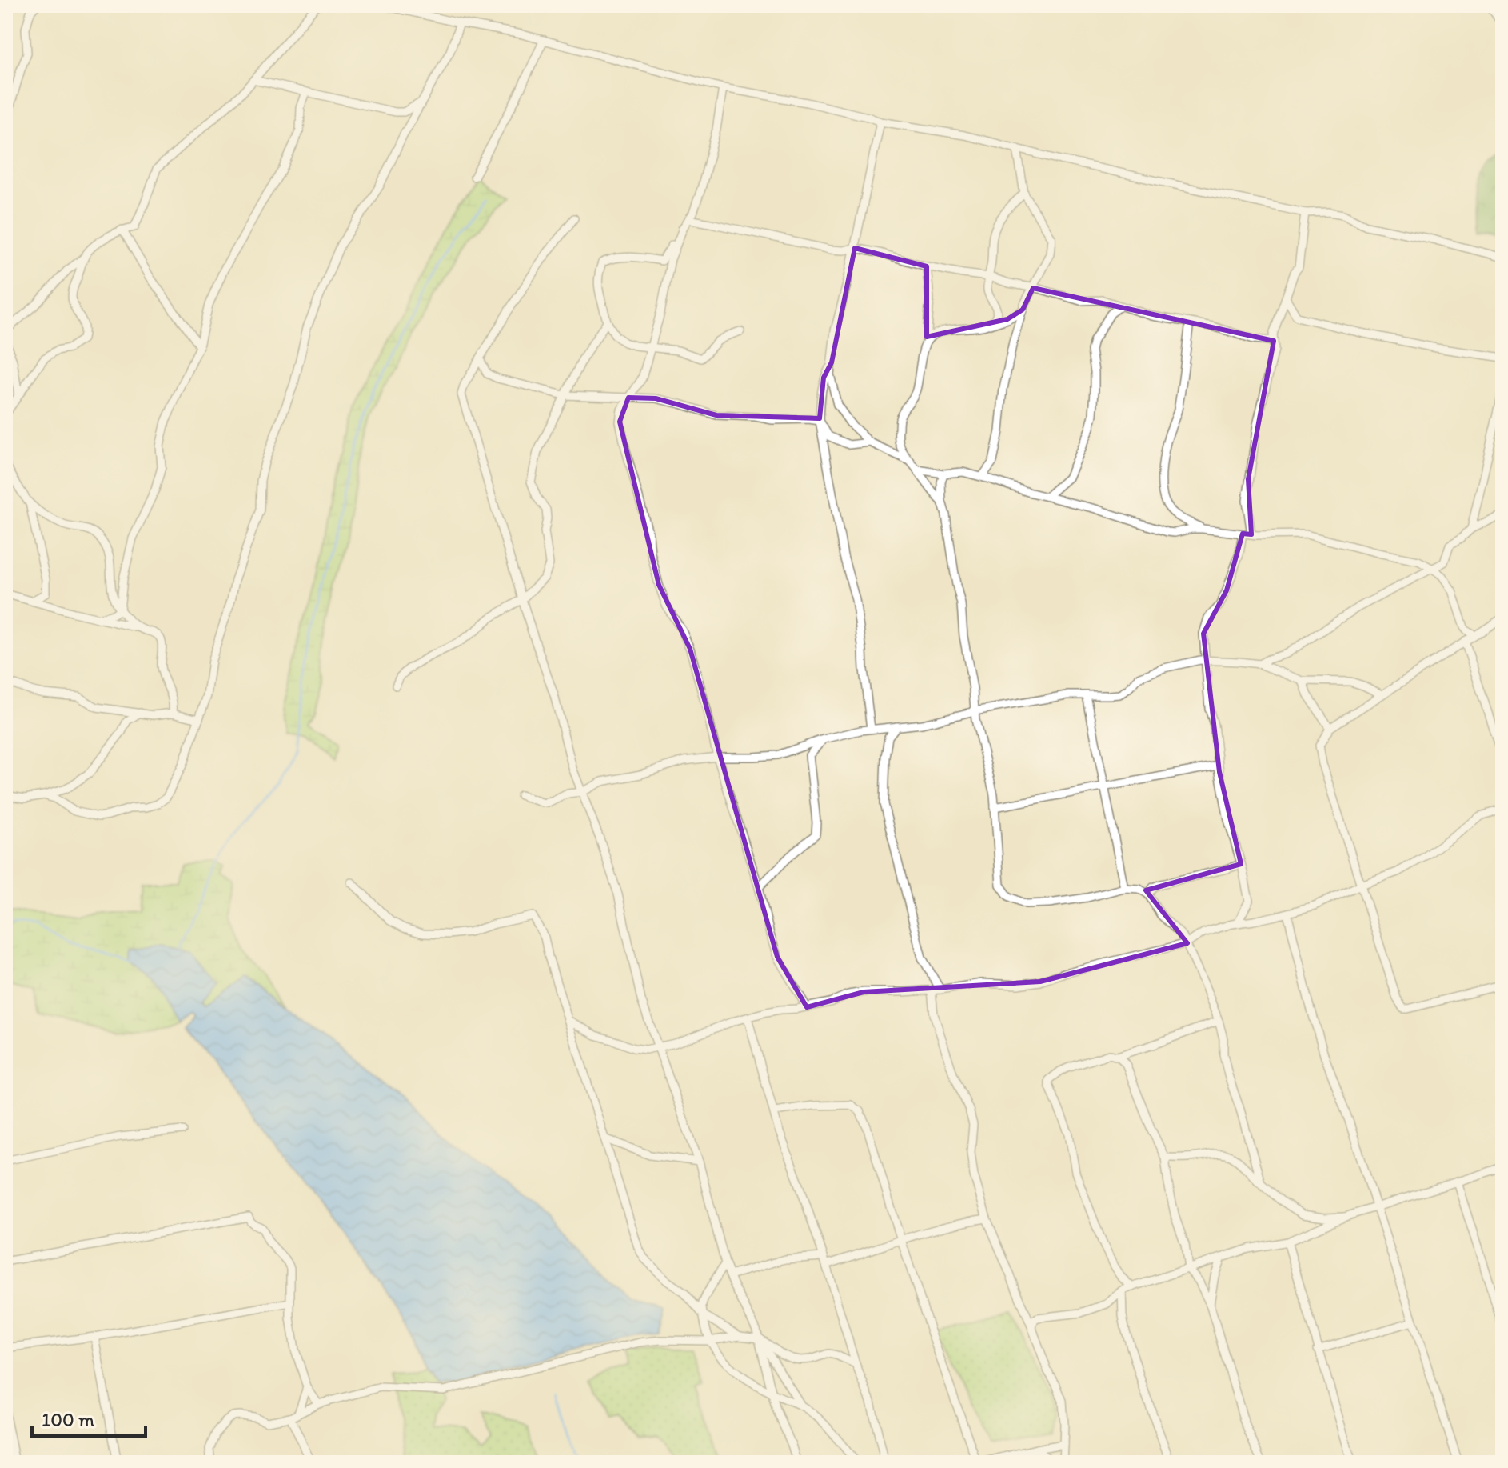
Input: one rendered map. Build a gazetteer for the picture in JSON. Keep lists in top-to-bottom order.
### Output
{
  "scale_bar": "100 m"
}
